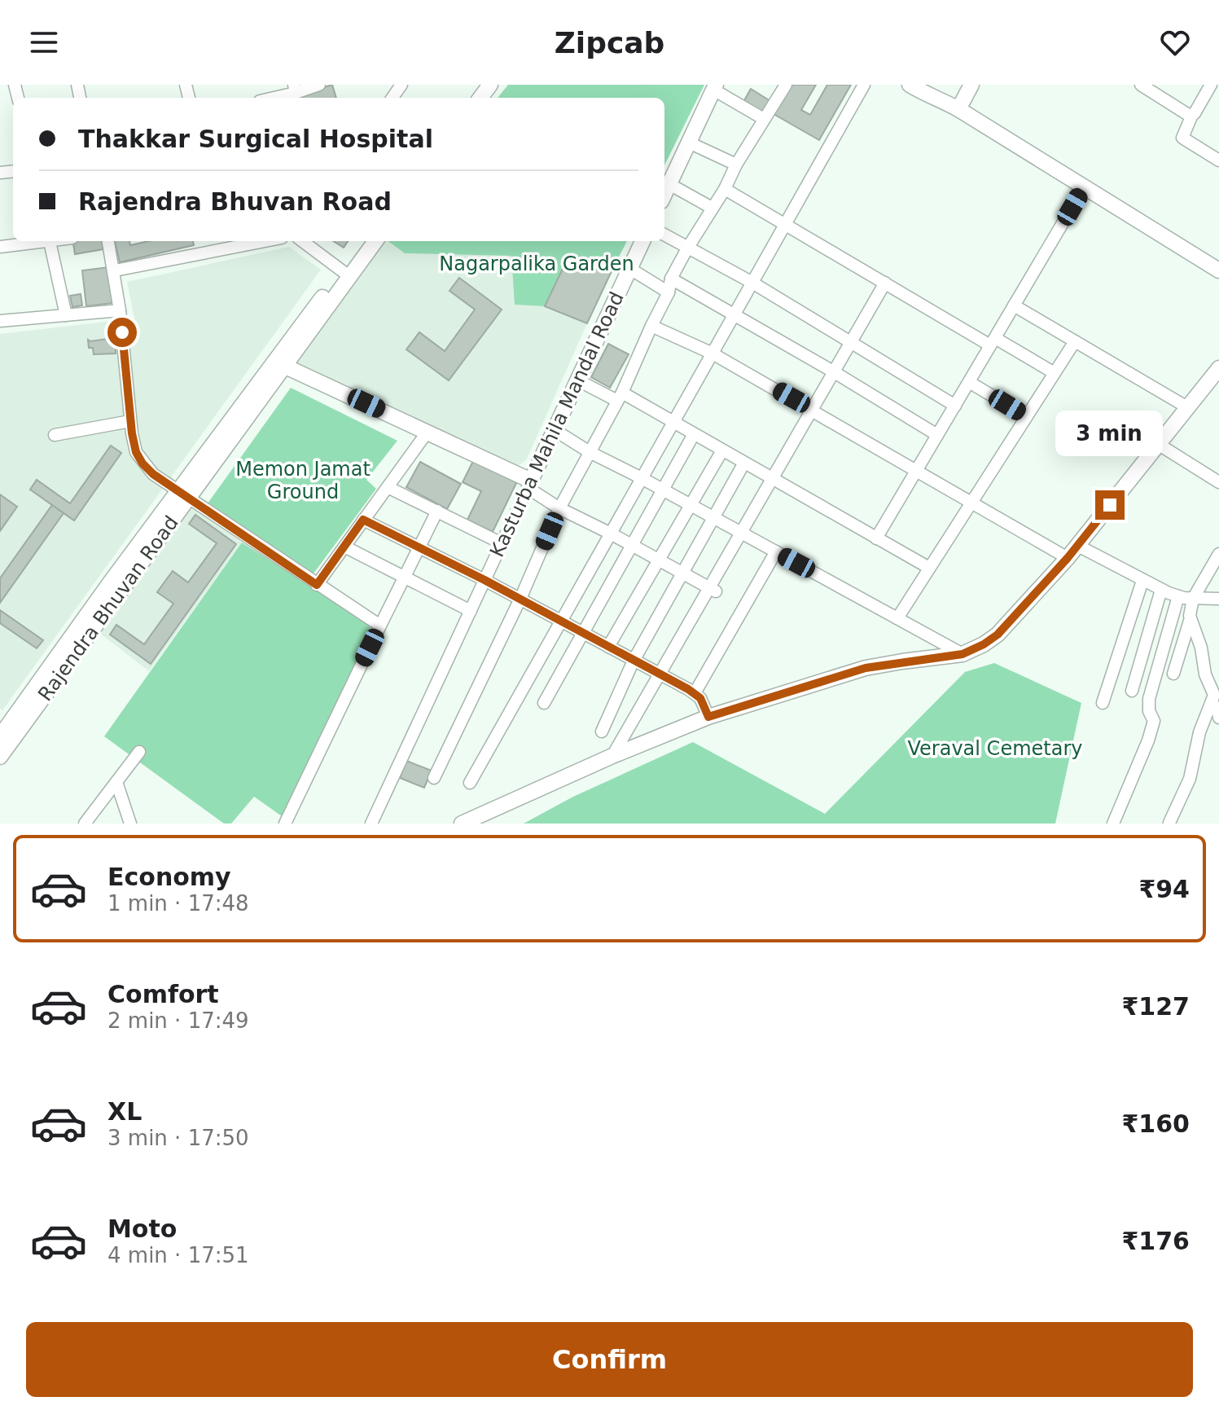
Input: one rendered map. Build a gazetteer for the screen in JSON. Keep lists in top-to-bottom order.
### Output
{
  "streets": {
    "street": ["Kasturba Mahila Mandal Road", "Rajendra Bhuvan Road"]
  },
  "parks": ["Nagarpalika Garden", "Memon Jamat Ground", "Veraval Cemetary"],
  "page": {
    "header": "Zipcab",
    "banner": ["Thakkar Surgical Hospital", "Rajendra Bhuvan Road"],
    "bubble": "3 min",
    "list": [
      {
        "name": "Economy",
        "note": "1 min · 17:48",
        "value": "₹94"
      },
      {
        "name": "Comfort",
        "note": "2 min · 17:49",
        "value": "₹127"
      },
      {
        "name": "XL",
        "note": "3 min · 17:50",
        "value": "₹160"
      },
      {
        "name": "Moto",
        "note": "4 min · 17:51",
        "value": "₹176"
      }
    ],
    "buttons": "Confirm"
  }
}
